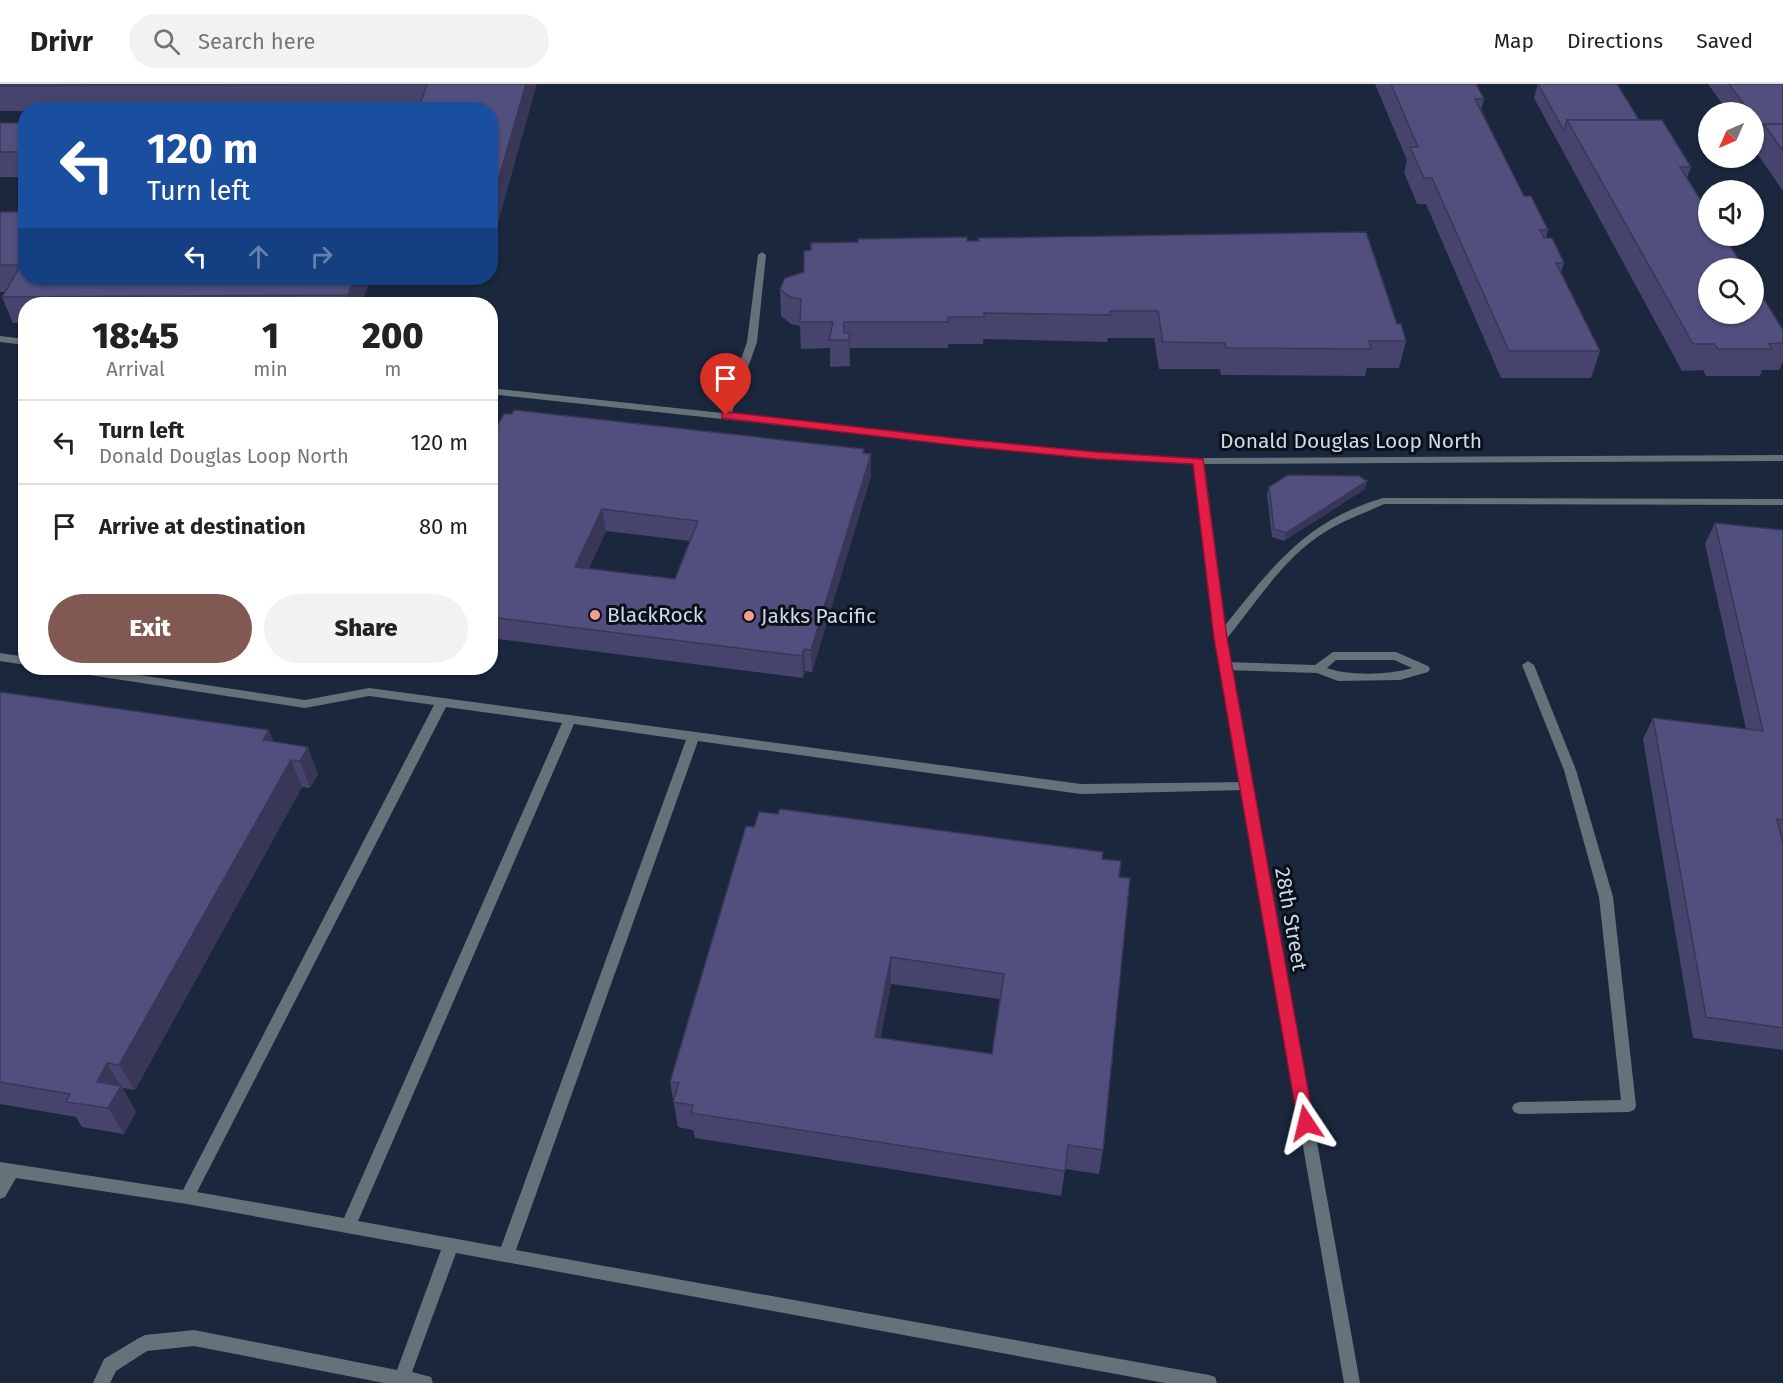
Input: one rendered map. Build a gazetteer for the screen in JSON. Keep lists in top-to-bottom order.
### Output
{
  "streets": {
    "street": ["Donald Douglas Loop North", "28th Street"]
  },
  "crossings": [
    ["Donald Douglas Loop North", "28th Street"]
  ],
  "places": ["BlackRock", "Jakks Pacific"],
  "north": "bottom left",
  "page": {
    "header": "Drivr",
    "search": "Search here",
    "nav": ["Map", "Directions", "Saved"],
    "turn": ["120 m", "Turn left"],
    "eta": [
      "18:45",
      "Arrival",
      "1",
      "min",
      "200",
      "m"
    ],
    "list": [
      {
        "name": "Turn left",
        "note": "Donald Douglas Loop North",
        "value": "120 m"
      },
      {
        "name": "Arrive at destination",
        "value": "80 m"
      }
    ],
    "buttons": ["Exit", "Share"]
  }
}
